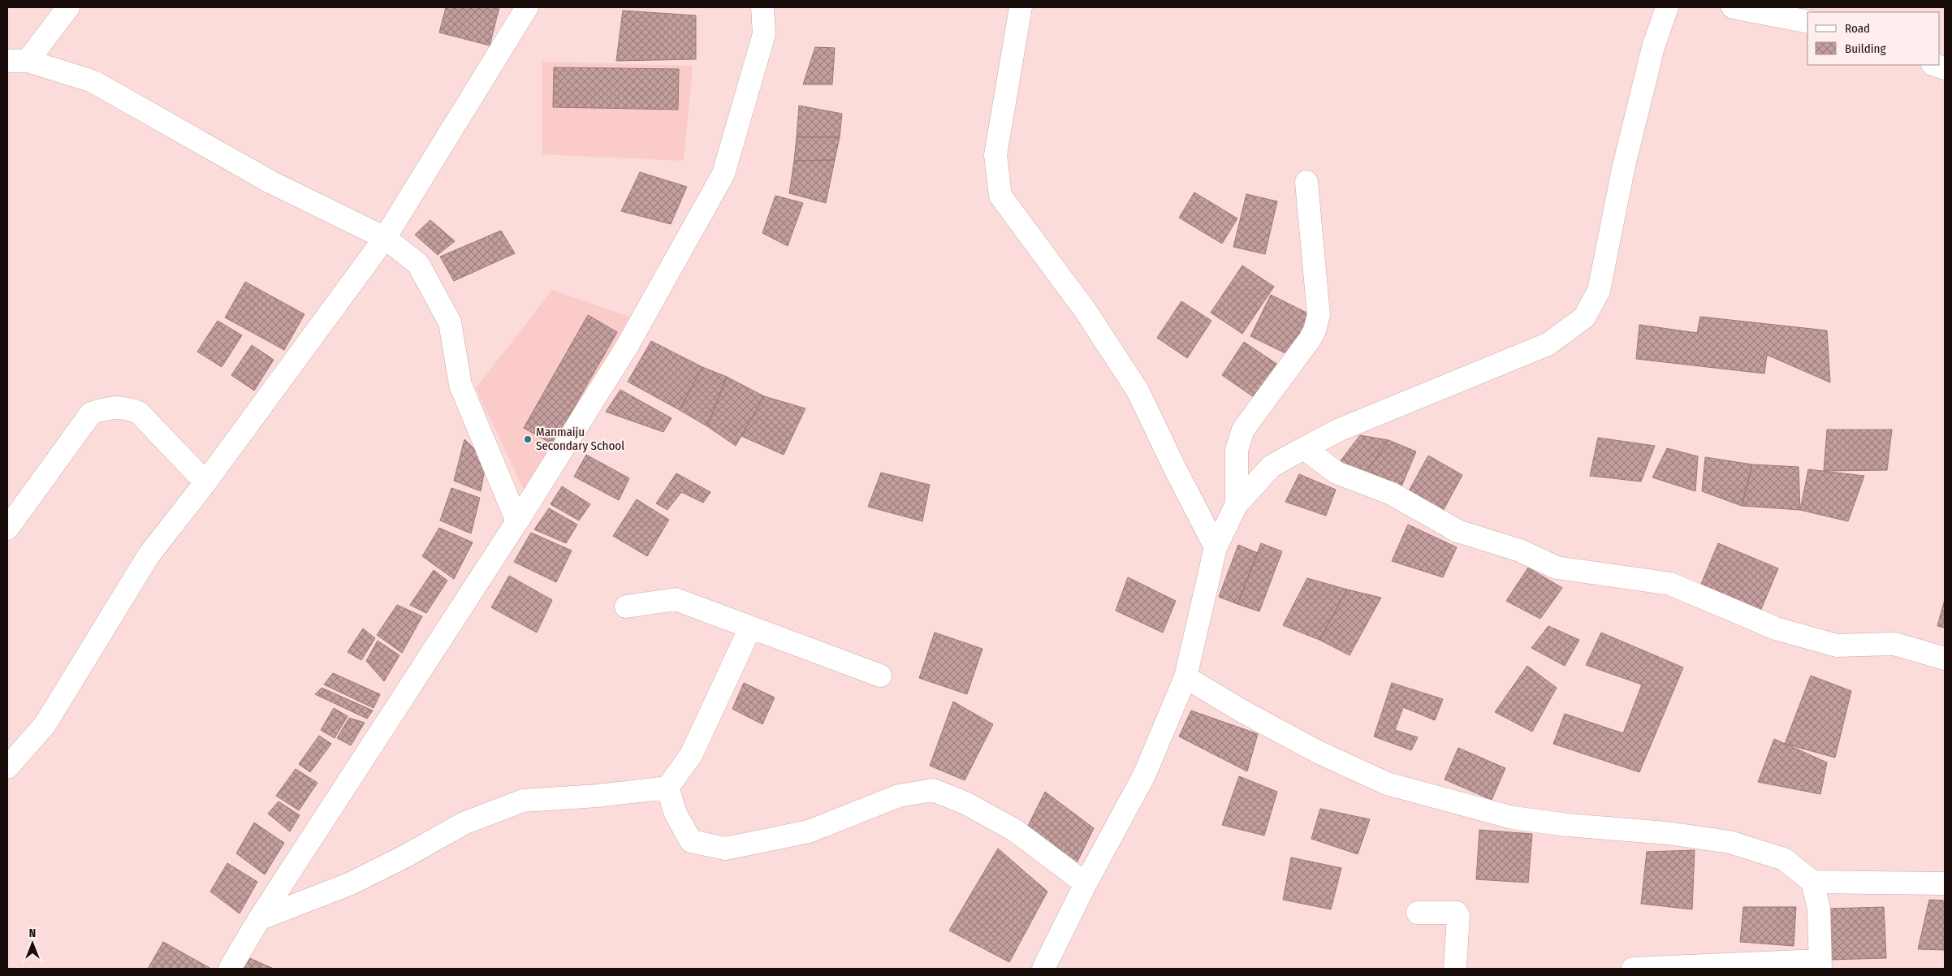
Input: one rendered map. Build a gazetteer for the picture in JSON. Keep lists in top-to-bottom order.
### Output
{
  "places": ["Manmaiju Secondary School"],
  "legend": ["Road", "Building"],
  "north": "top"
}
